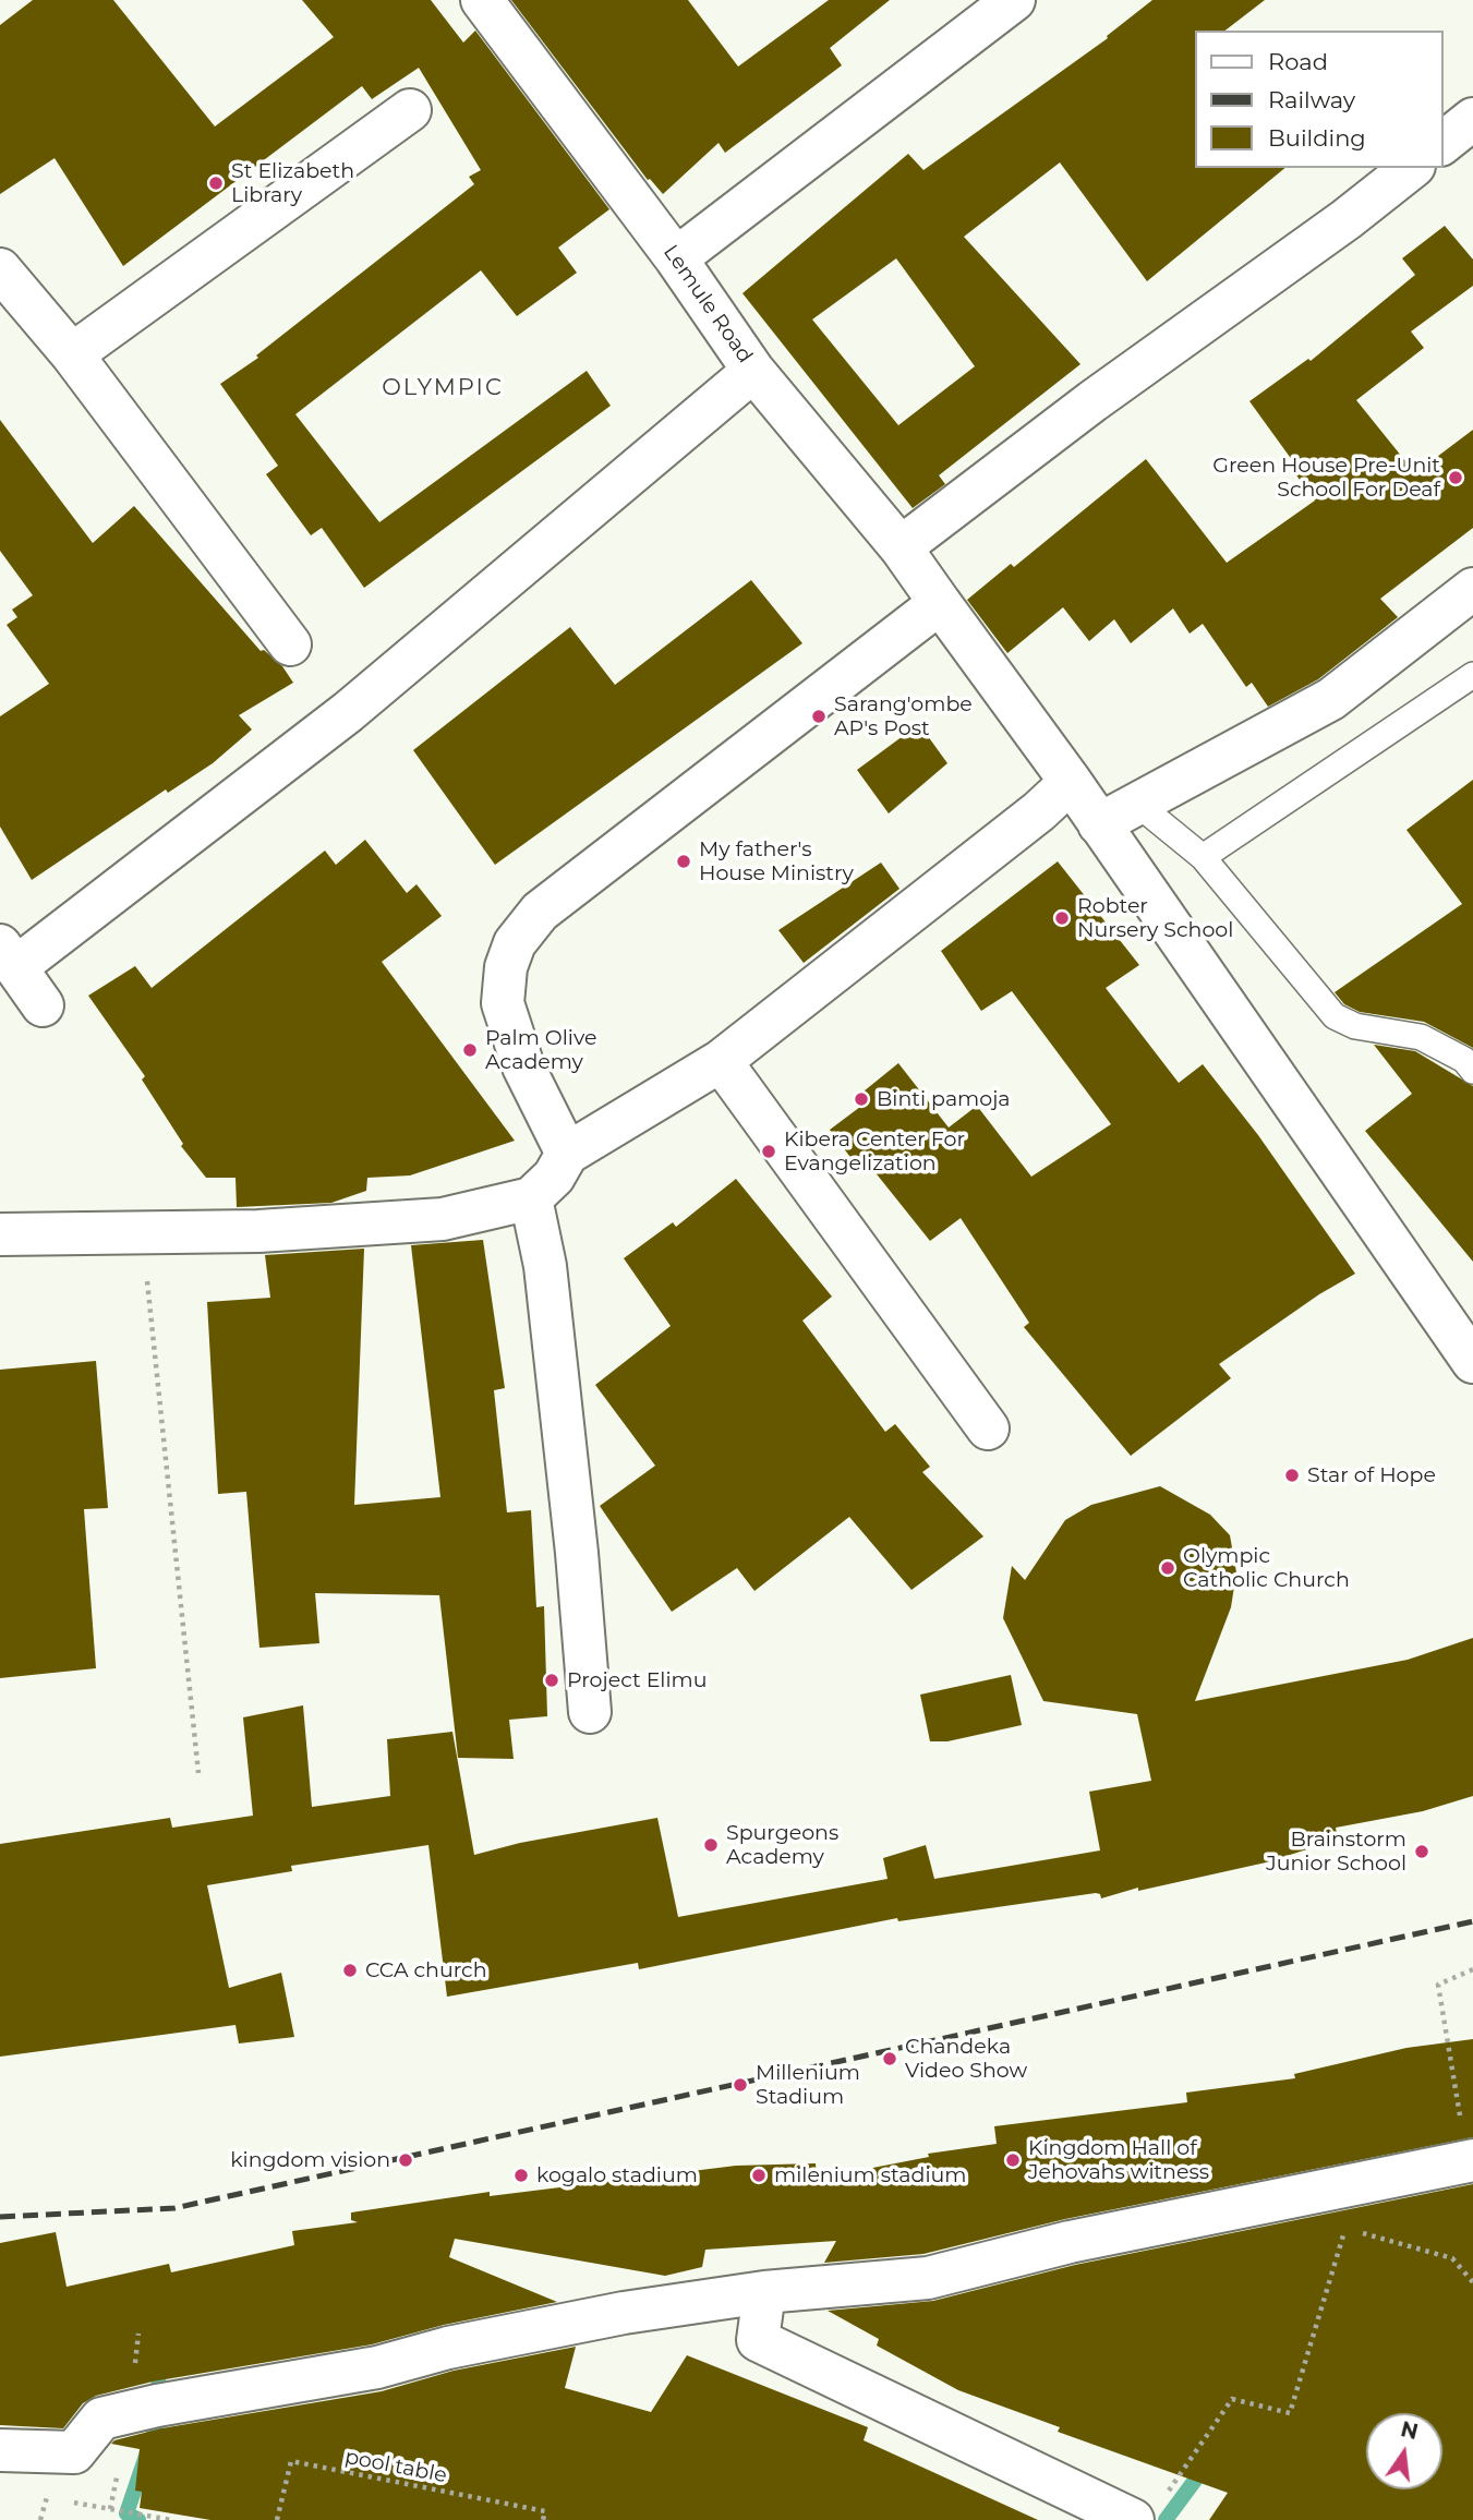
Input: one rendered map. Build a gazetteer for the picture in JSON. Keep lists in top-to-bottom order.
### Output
{
  "streets": {
    "street": ["Lemule Road"],
    "path": ["pool table"]
  },
  "districts": ["OLYMPIC"],
  "places": [
    "St Elizabeth Library",
    "Green House Pre-Unit School For Deaf",
    "Sarang'ombe AP's Post",
    "My father's House Ministry",
    "Robter Nursery School",
    "Palm Olive Academy",
    "Binti pamoja",
    "Kibera Center For Evangelization",
    "Star of Hope",
    "Olympic Catholic Church",
    "Project Elimu",
    "Spurgeons Academy",
    "Brainstorm Junior School",
    "CCA church",
    "Chandeka Video Show",
    "Millenium Stadium",
    "kingdom vision",
    "Kingdom Hall of Jehovahs witness",
    "kogalo stadium",
    "milenium stadium"
  ],
  "legend": ["Road", "Railway", "Building"],
  "north": "top"
}
